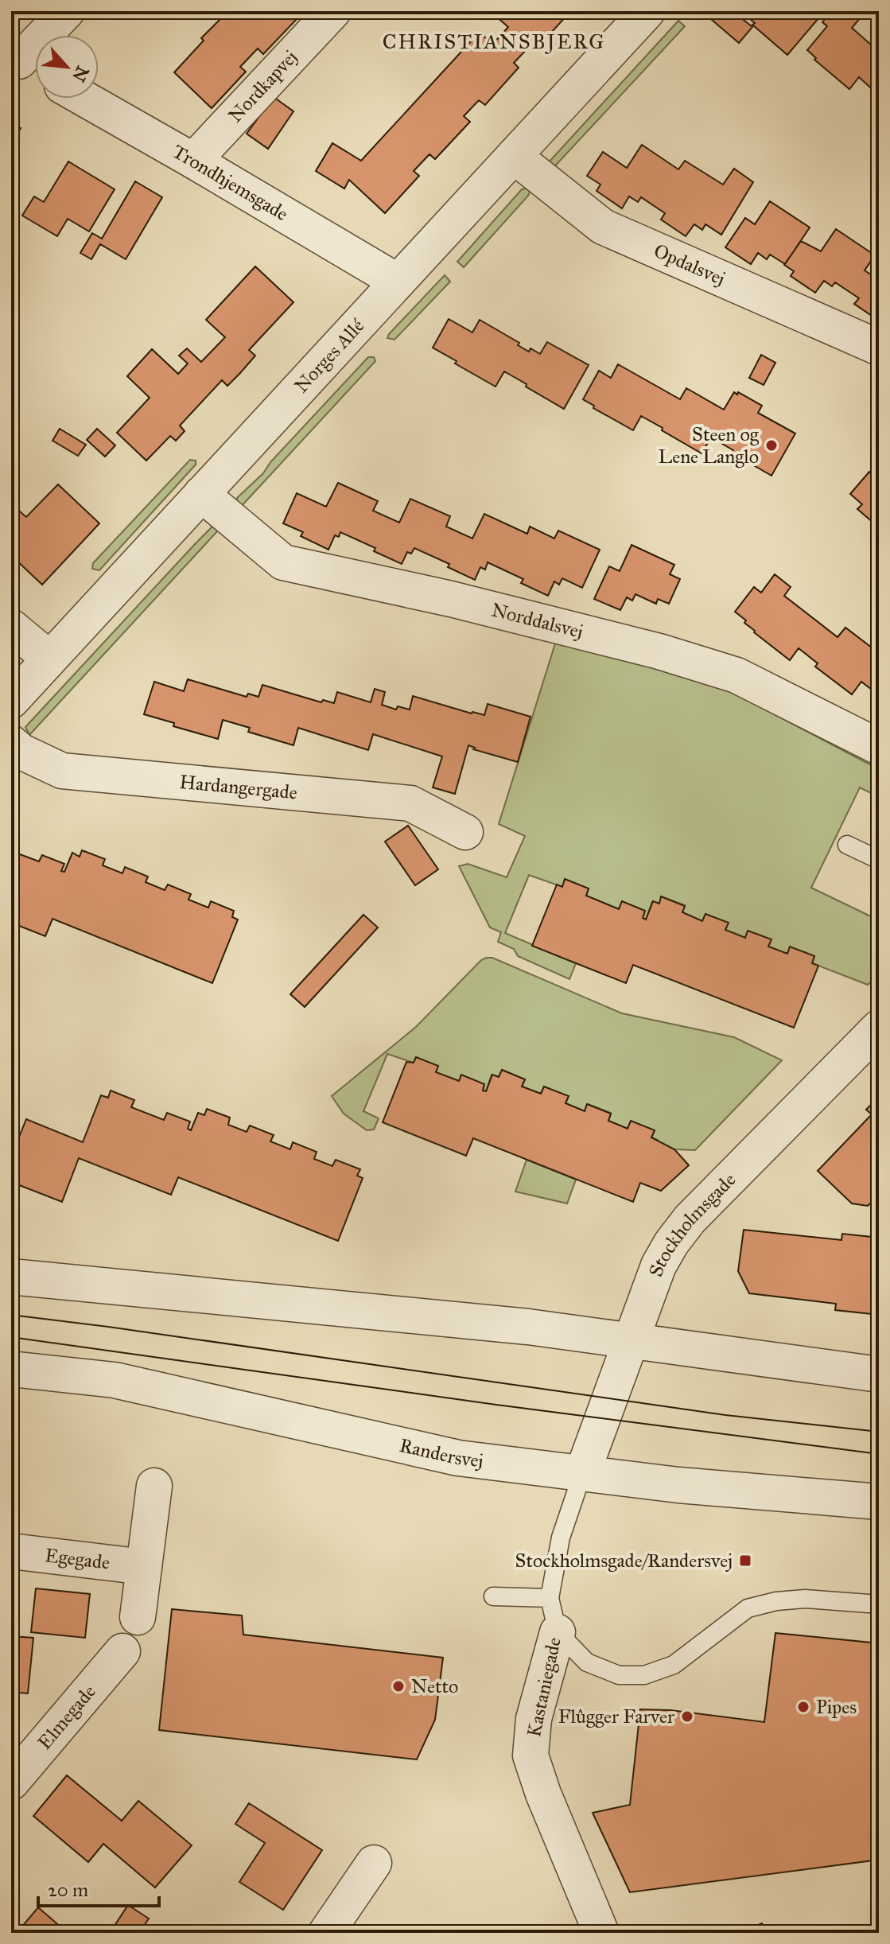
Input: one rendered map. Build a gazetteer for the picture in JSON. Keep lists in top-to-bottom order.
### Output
{
  "streets": {
    "street": [
      "Nordkapvej",
      "Trondhjemsgade",
      "Opdalsvej",
      "Norges Allé",
      "Norddalsvej",
      "Hardangergade",
      "Stockholmsgade",
      "Randersvej",
      "Egegade",
      "Kastaniegade",
      "Elmegade"
    ]
  },
  "crossings": [
    ["Nordkapvej", "Trondhjemsgade"],
    ["Trondhjemsgade", "Norges Allé"],
    ["Opdalsvej", "Norges Allé"],
    ["Norges Allé", "Norddalsvej"],
    ["Stockholmsgade", "Randersvej"],
    ["Stockholmsgade", "Kastaniegade"],
    ["Randersvej", "Kastaniegade"]
  ],
  "districts": ["CHRISTIANSBJERG"],
  "places": {
    "other": [
      "Steen og Lene Langlo",
      "Netto",
      "Pipes",
      "Flûgger Farver"
    ],
    "transit": ["Stockholmsgade/Randersvej"]
  },
  "scale_bar": "20 m",
  "north": "bottom right"
}
